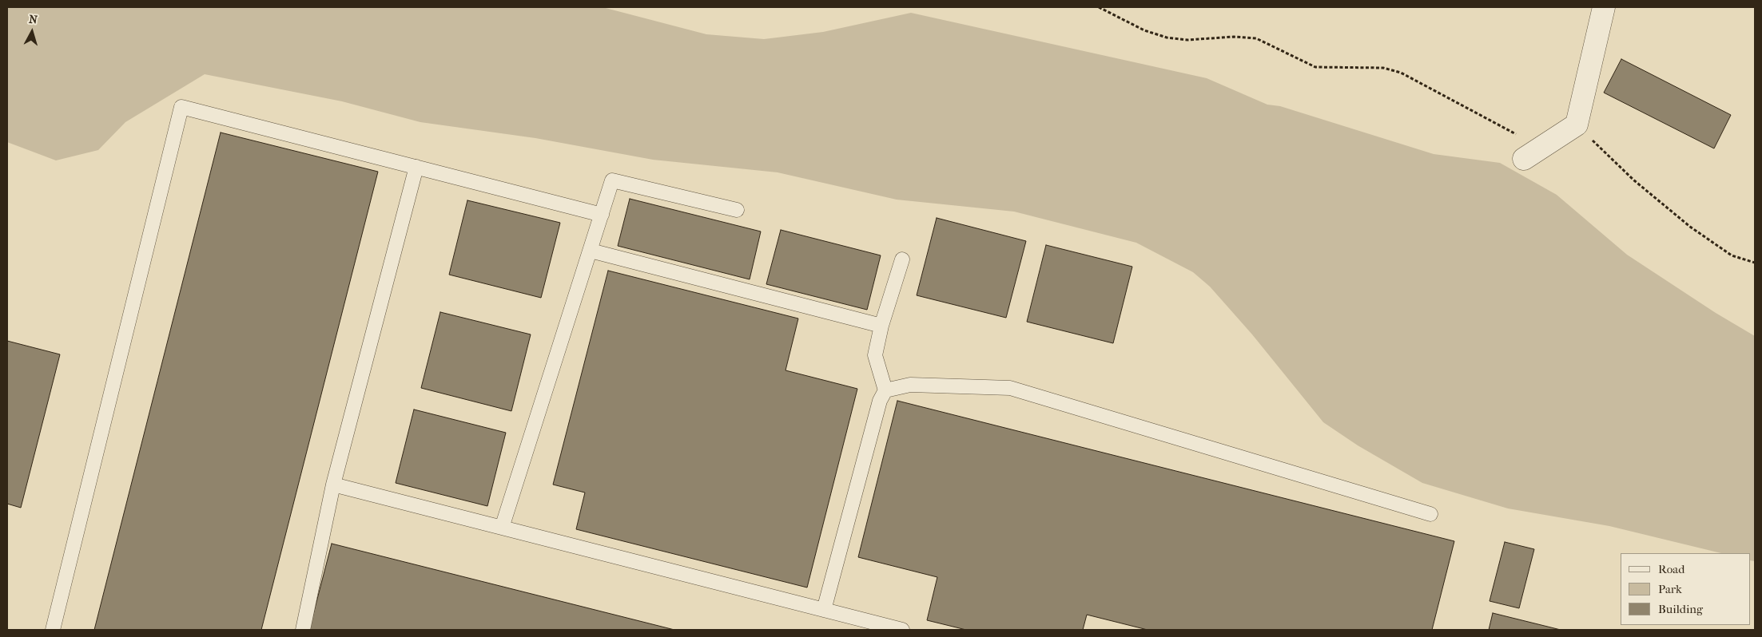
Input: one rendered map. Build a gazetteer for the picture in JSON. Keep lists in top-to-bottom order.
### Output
{
  "legend": ["Road", "Park", "Building"],
  "north": "top"
}
